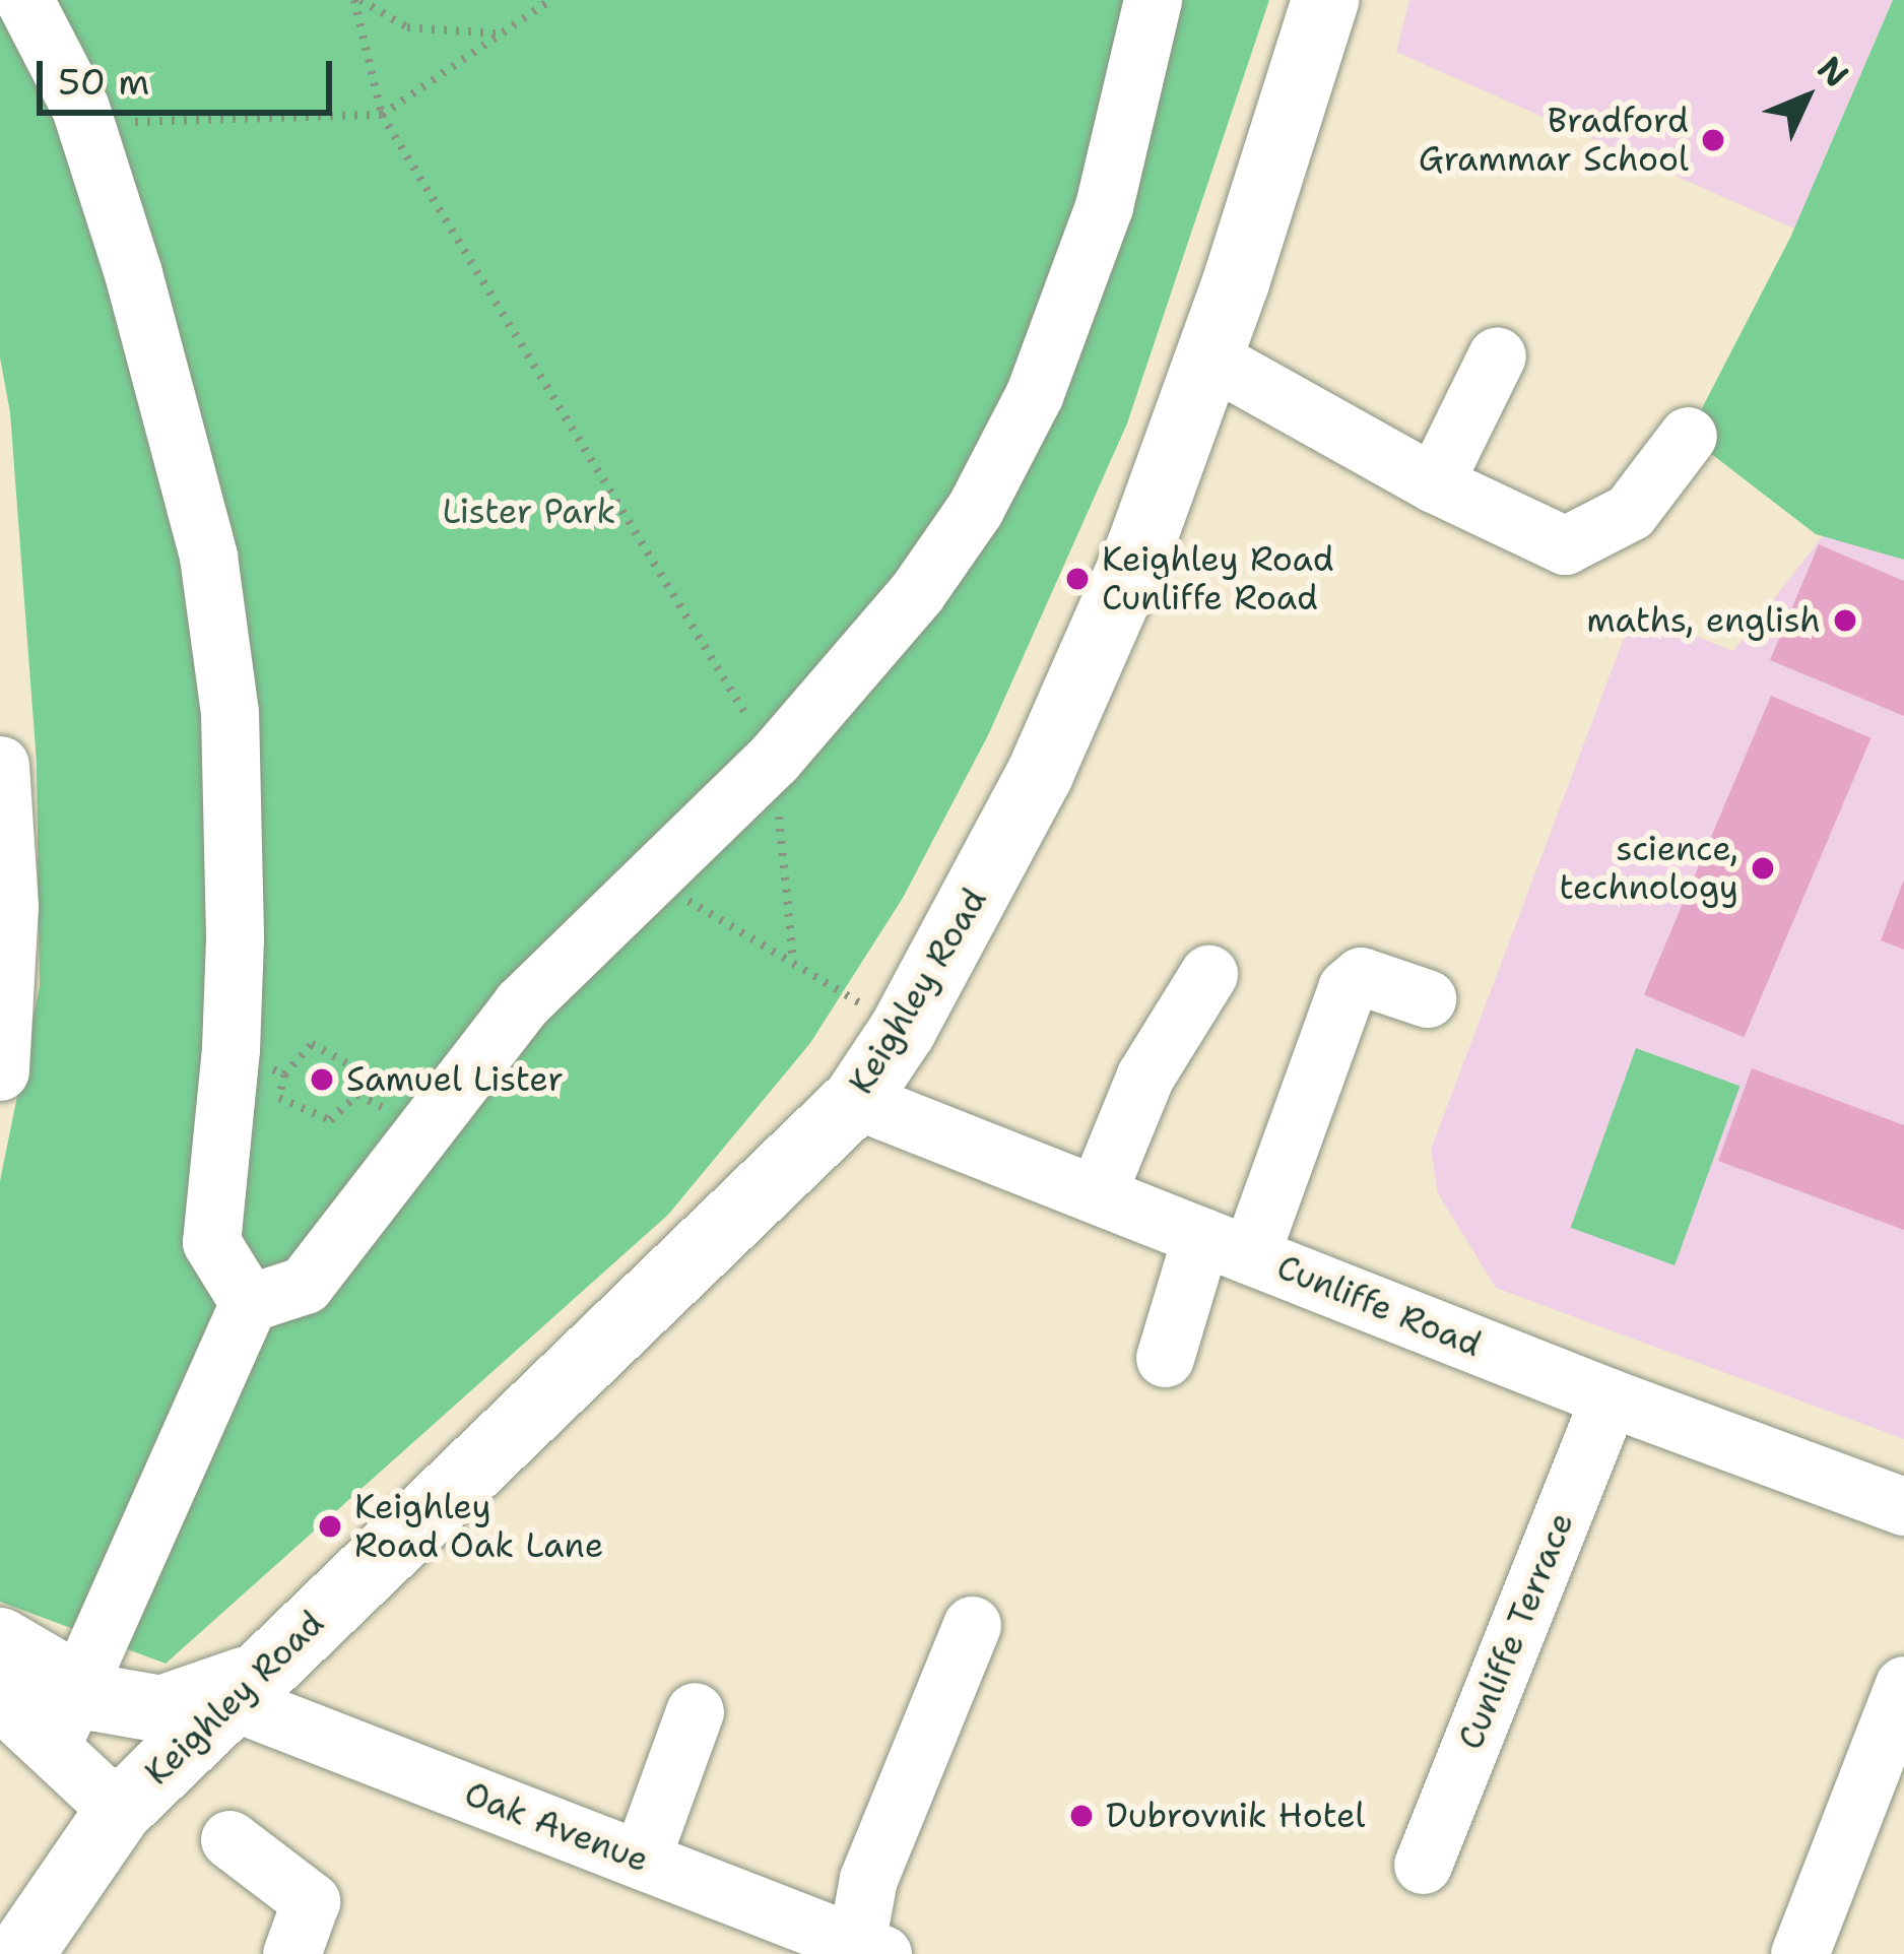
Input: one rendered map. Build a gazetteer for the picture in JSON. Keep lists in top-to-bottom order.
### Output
{
  "streets": {
    "highway": ["Keighley Road"],
    "street": ["Cunliffe Road", "Cunliffe Terrace", "Oak Avenue"]
  },
  "crossings": [
    ["Keighley Road", "Cunliffe Road"],
    ["Keighley Road", "Oak Avenue"],
    ["Cunliffe Road", "Cunliffe Terrace"]
  ],
  "parks": ["Lister Park"],
  "places": [
    "Bradford Grammar School",
    "Keighley Road Cunliffe Road",
    "maths, english",
    "science, technology",
    "Samuel Lister",
    "Keighley Road Oak Lane",
    "Dubrovnik Hotel"
  ],
  "scale_bar": "50 m",
  "north": "top right"
}
